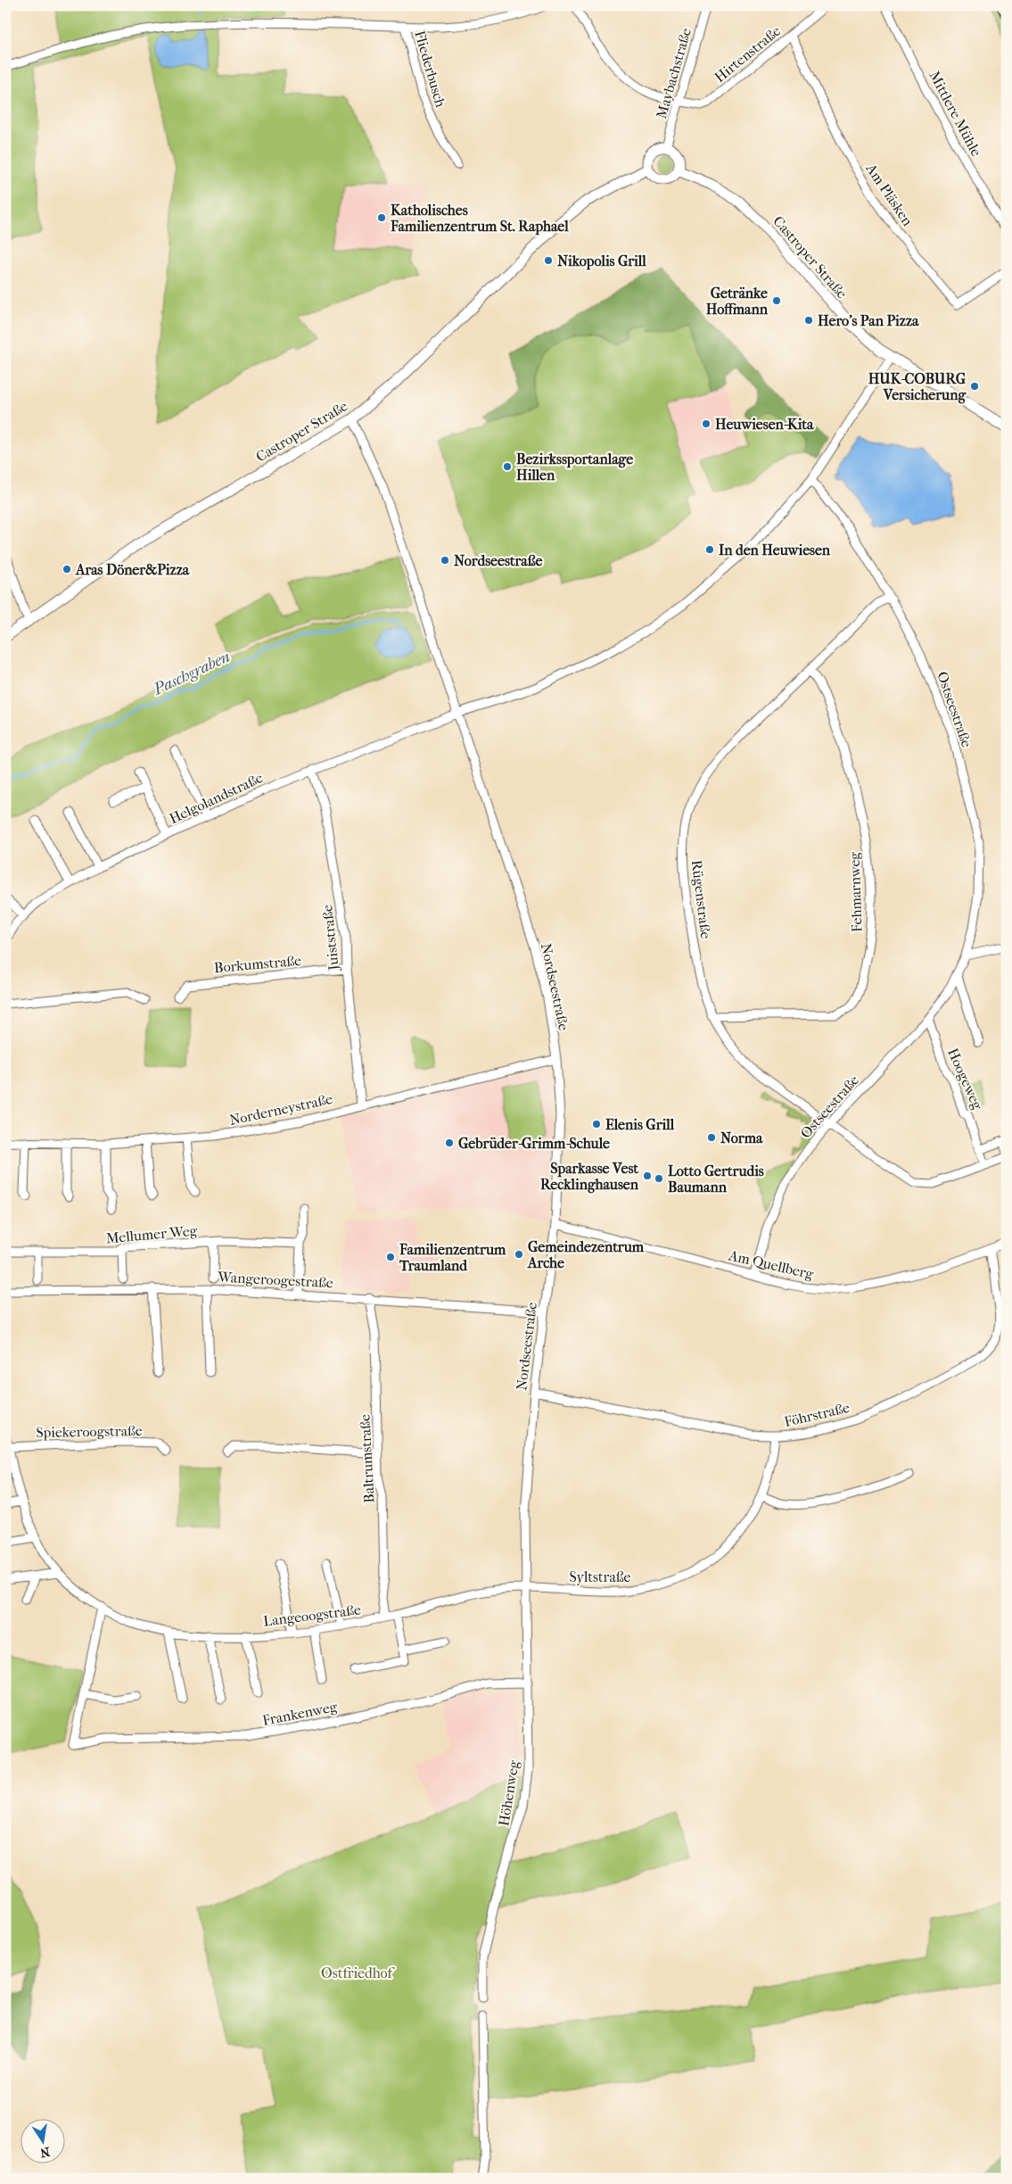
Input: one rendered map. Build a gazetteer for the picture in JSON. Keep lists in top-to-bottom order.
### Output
{
  "streets": {
    "main road": ["Castroper Straße"],
    "street": [
      "Hirtenstraße",
      "Fliederbusch",
      "Maybachstraße",
      "Mittlere Mühle",
      "Am Pläsken",
      "Ostseestraße",
      "Helgolandstraße",
      "Fehmarnweg",
      "Rügenstraße",
      "Juiststraße",
      "Borkumstraße",
      "Nordseestraße",
      "Hoogeweg",
      "Norderneystraße",
      "Mellumer Weg",
      "Am Quellberg",
      "Wangeroogestraße",
      "Föhrstraße",
      "Spiekeroogstraße",
      "Baltrumstraße",
      "Syltstraße",
      "Langeoogstraße",
      "Frankenweg",
      "Höhenweg"
    ]
  },
  "crossings": [
    ["Hirtenstraße", "Maybachstraße"],
    ["Hirtenstraße", "Am Pläsken"],
    ["Maybachstraße", "Castroper Straße"],
    ["Castroper Straße", "Nordseestraße"],
    ["Ostseestraße", "Rügenstraße"],
    ["Ostseestraße", "Hoogeweg"],
    ["Ostseestraße", "Am Quellberg"],
    ["Helgolandstraße", "Juiststraße"],
    ["Helgolandstraße", "Nordseestraße"],
    ["Fehmarnweg", "Rügenstraße"],
    ["Rügenstraße", "Hoogeweg"],
    ["Juiststraße", "Borkumstraße"],
    ["Juiststraße", "Norderneystraße"],
    ["Nordseestraße", "Norderneystraße"],
    ["Nordseestraße", "Am Quellberg"],
    ["Nordseestraße", "Wangeroogestraße"],
    ["Nordseestraße", "Föhrstraße"],
    ["Nordseestraße", "Syltstraße"],
    ["Nordseestraße", "Langeoogstraße"],
    ["Nordseestraße", "Höhenweg"],
    ["Am Quellberg", "Föhrstraße"],
    ["Wangeroogestraße", "Baltrumstraße"],
    ["Föhrstraße", "Syltstraße"],
    ["Spiekeroogstraße", "Langeoogstraße"],
    ["Baltrumstraße", "Langeoogstraße"],
    ["Syltstraße", "Langeoogstraße"],
    ["Syltstraße", "Höhenweg"],
    ["Langeoogstraße", "Höhenweg"],
    ["Frankenweg", "Höhenweg"]
  ],
  "water": ["Paschgraben"],
  "parks": ["Ostfriedhof"],
  "places": [
    "Katholisches Familienzentrum St. Raphael",
    "Nikopolis Grill",
    "Getränke Hoffmann",
    "Hero's Pan Pizza",
    "HUK-COBURG Versicherung",
    "Heuwiesen-Kita",
    "Bezirkssportanlage Hillen",
    "In den Heuwiesen",
    "Nordseestraße",
    "Aras Döner&Pizza",
    "Elenis Grill",
    "Norma",
    "Gebrüder-Grimm-Schule",
    "Sparkasse Vest Recklinghausen",
    "Lotto Gertrudis Baumann",
    "Gemeindezentrum Arche",
    "Familienzentrum Traumland"
  ],
  "north": "bottom"
}
